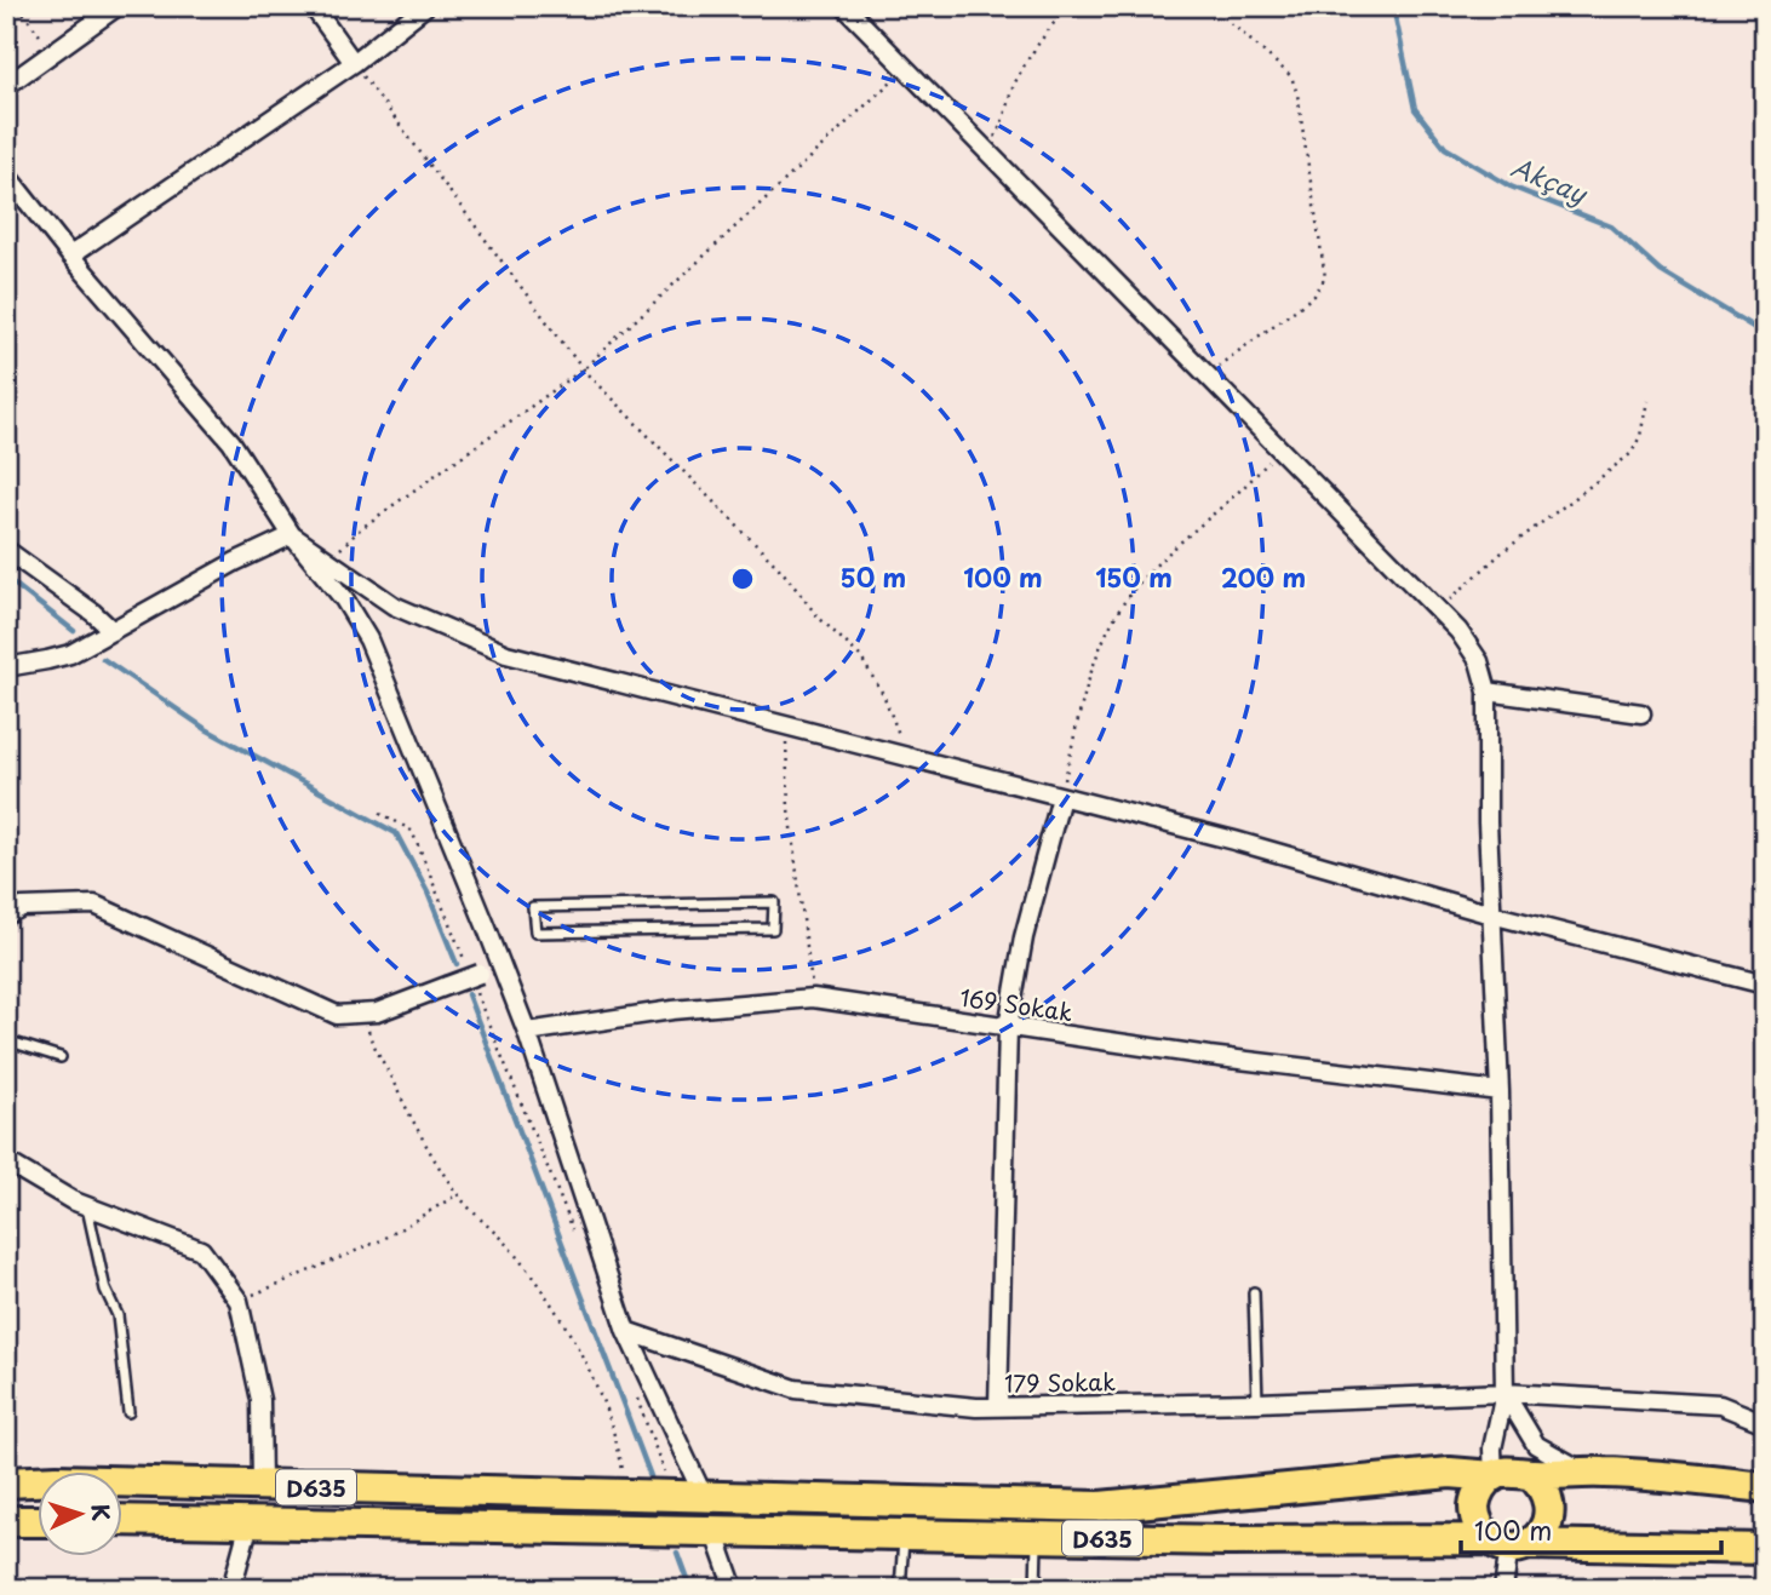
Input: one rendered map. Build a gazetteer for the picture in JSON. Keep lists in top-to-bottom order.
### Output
{
  "streets": {
    "highway": ["D635"],
    "street": ["169 Sokak", "179 Sokak"]
  },
  "water": ["Akçay"],
  "scale_bar": "100 m",
  "north": "right",
  "rings": [
    "50 m",
    "100 m",
    "150 m",
    "200 m"
  ]
}
